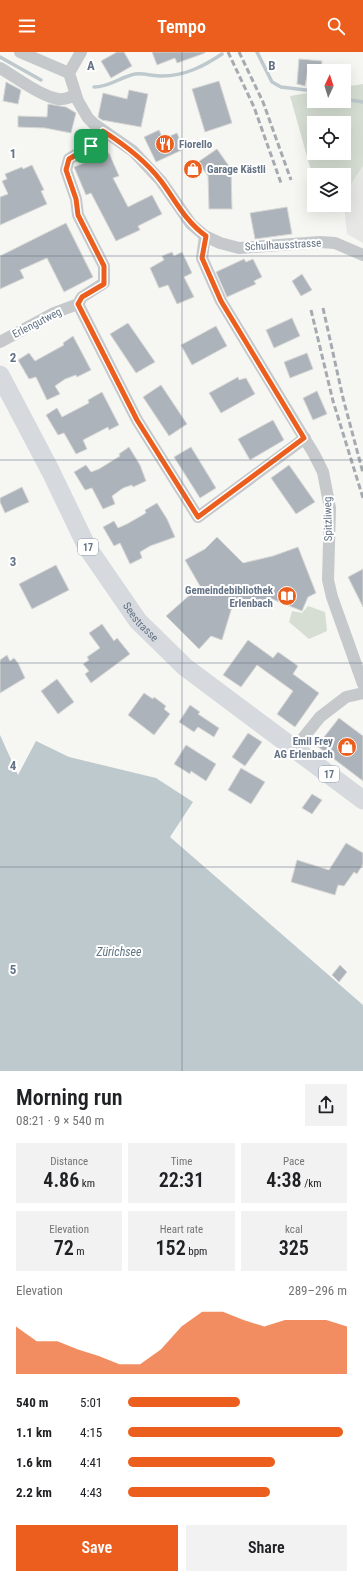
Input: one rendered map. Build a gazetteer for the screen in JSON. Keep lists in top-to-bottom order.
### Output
{
  "streets": {
    "main road": ["17", "Seestrasse"],
    "street": ["Schulhausstrasse", "Erlengutweg", "Spitzliweg"]
  },
  "crossings": [
    ["Schulhausstrasse", "Erlengutweg"],
    ["Schulhausstrasse", "Spitzliweg"]
  ],
  "water": ["Zürichsee"],
  "places": {
    "restaurant": ["Fiorello"],
    "shop": ["Garage Kästli", "Emil Frey AG Erlenbach"],
    "library": ["Gemeindebibliothek Erlenbach"]
  },
  "north": "top",
  "page": {
    "header": "Tempo",
    "heading": ["Morning run", "08:21 · 9 × 540 m"],
    "stats": [
      ["Distance", "4.86 km"],
      ["Time", "22:31"],
      ["Pace", "4:38 /km"],
      ["Elevation", "72 m"],
      ["Heart rate", "152 bpm"],
      ["kcal", "325"]
    ],
    "chart": ["Elevation", "289–296 m"],
    "list": [
      {
        "name": "540 m",
        "note": "5:01"
      },
      {
        "name": "1.1 km",
        "note": "4:15"
      },
      {
        "name": "1.6 km",
        "note": "4:41"
      },
      {
        "name": "2.2 km",
        "note": "4:43"
      }
    ],
    "buttons": ["Save", "Share"]
  },
  "grid": {
    "columns": ["A", "B"],
    "rows": [
      "1",
      "2",
      "3",
      "4",
      "5"
    ]
  }
}
